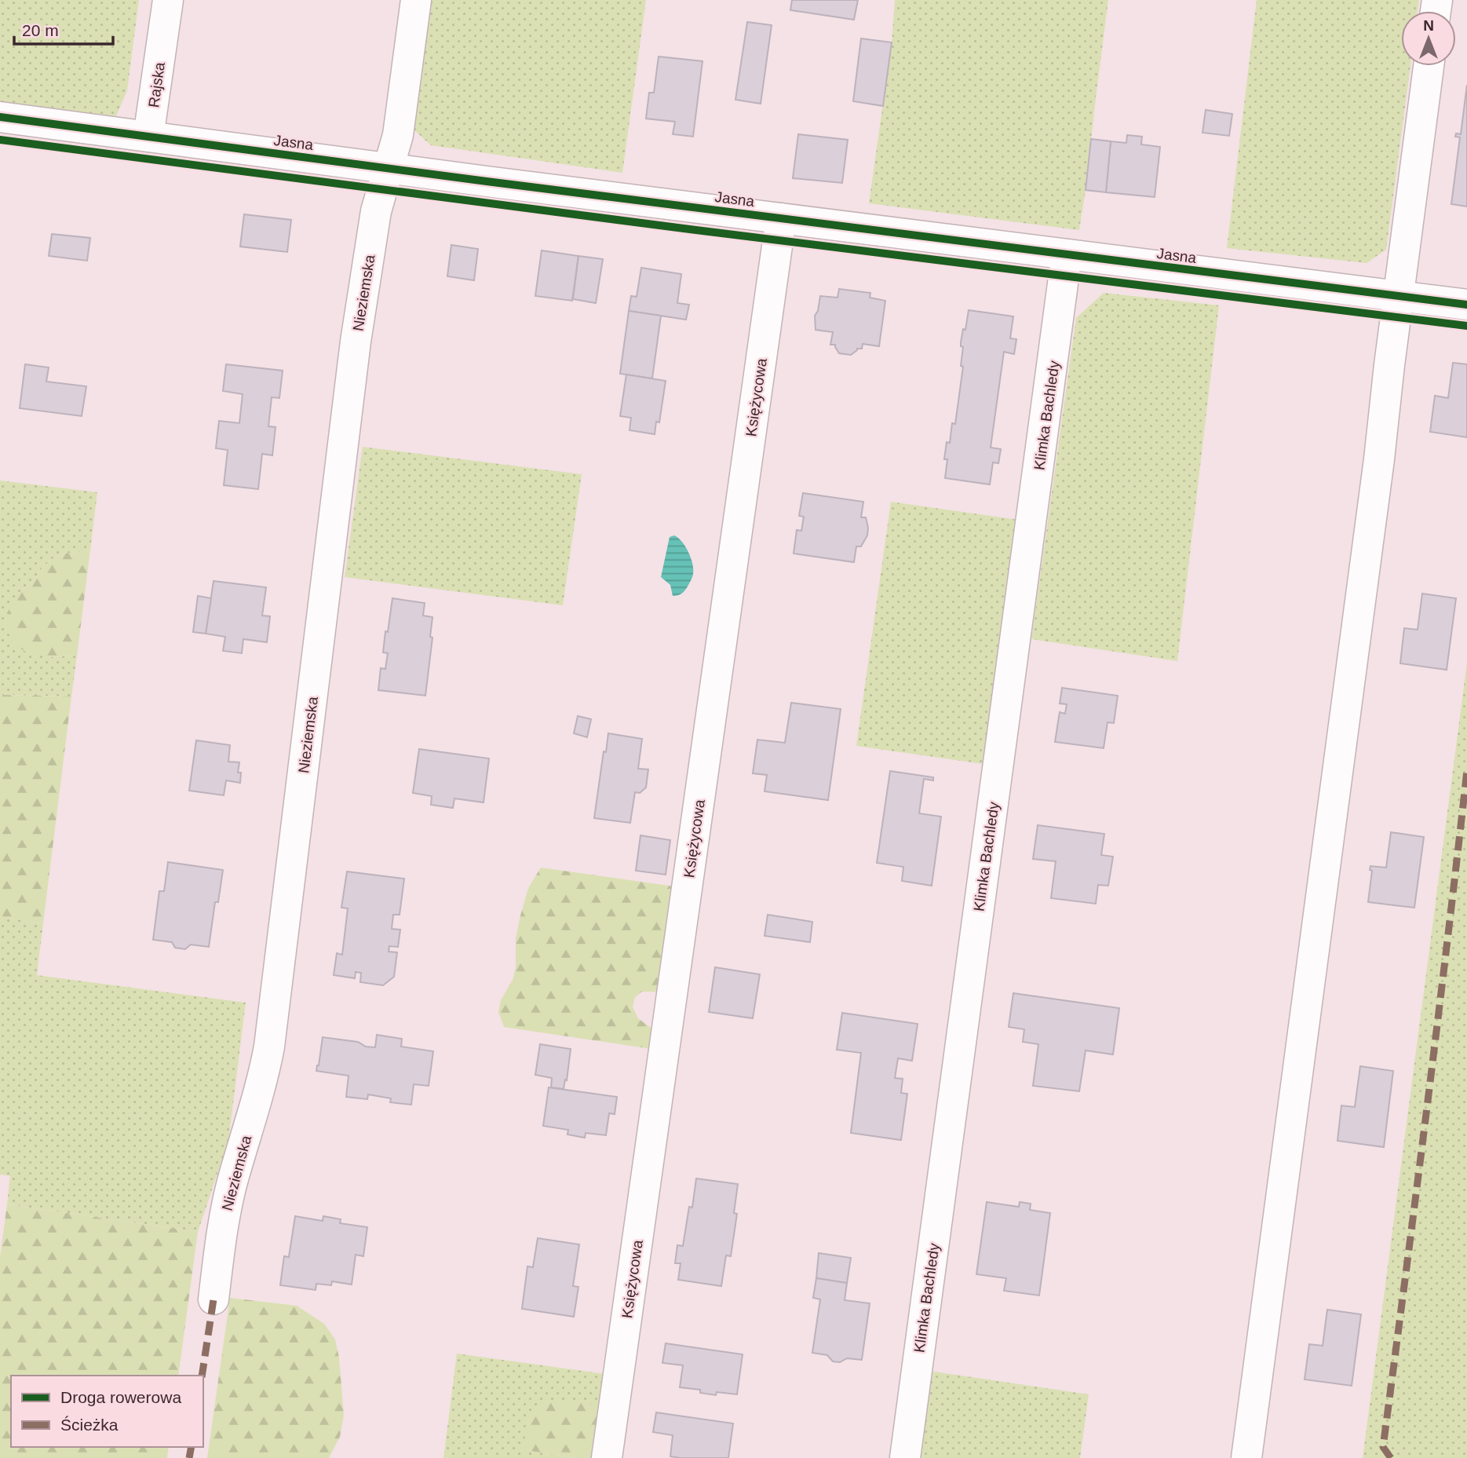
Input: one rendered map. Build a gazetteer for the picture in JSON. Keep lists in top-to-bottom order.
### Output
{
  "streets": {
    "street": [
      "Rajska",
      "Jasna",
      "Nieziemska",
      "Księżycowa",
      "Klimka Bachledy"
    ]
  },
  "crossings": [
    ["Rajska", "Jasna"],
    ["Jasna", "Nieziemska"],
    ["Jasna", "Księżycowa"],
    ["Jasna", "Klimka Bachledy"]
  ],
  "legend": ["Droga rowerowa", "Ścieżka"],
  "scale_bar": "20 m",
  "north": "top"
}
